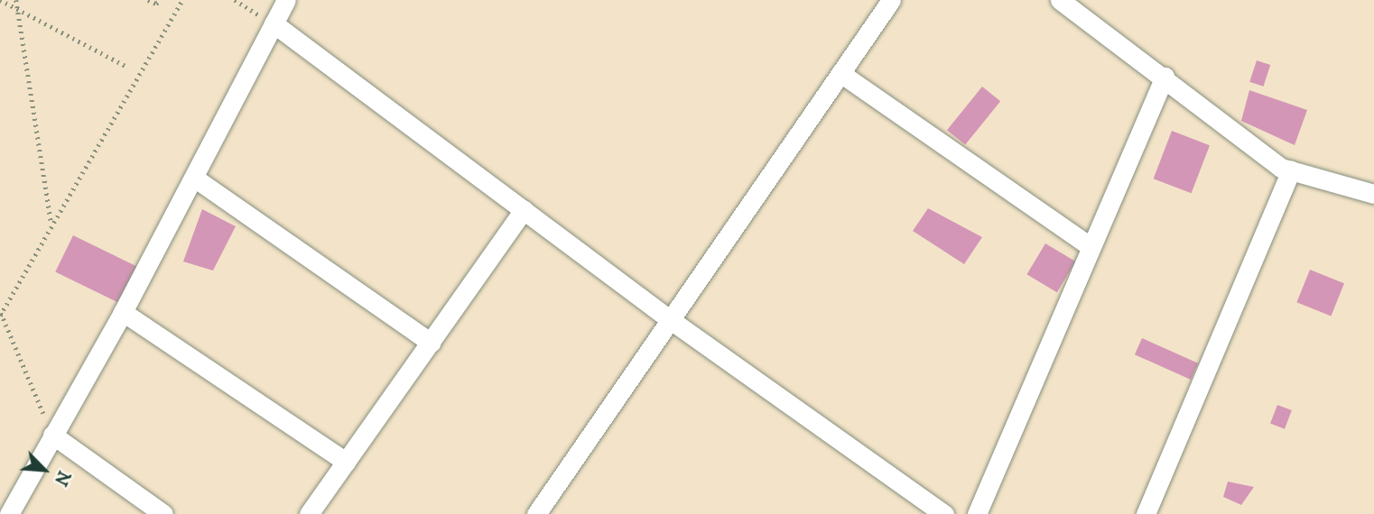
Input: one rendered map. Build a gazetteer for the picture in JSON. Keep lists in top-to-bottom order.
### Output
{
  "north": "bottom right"
}
